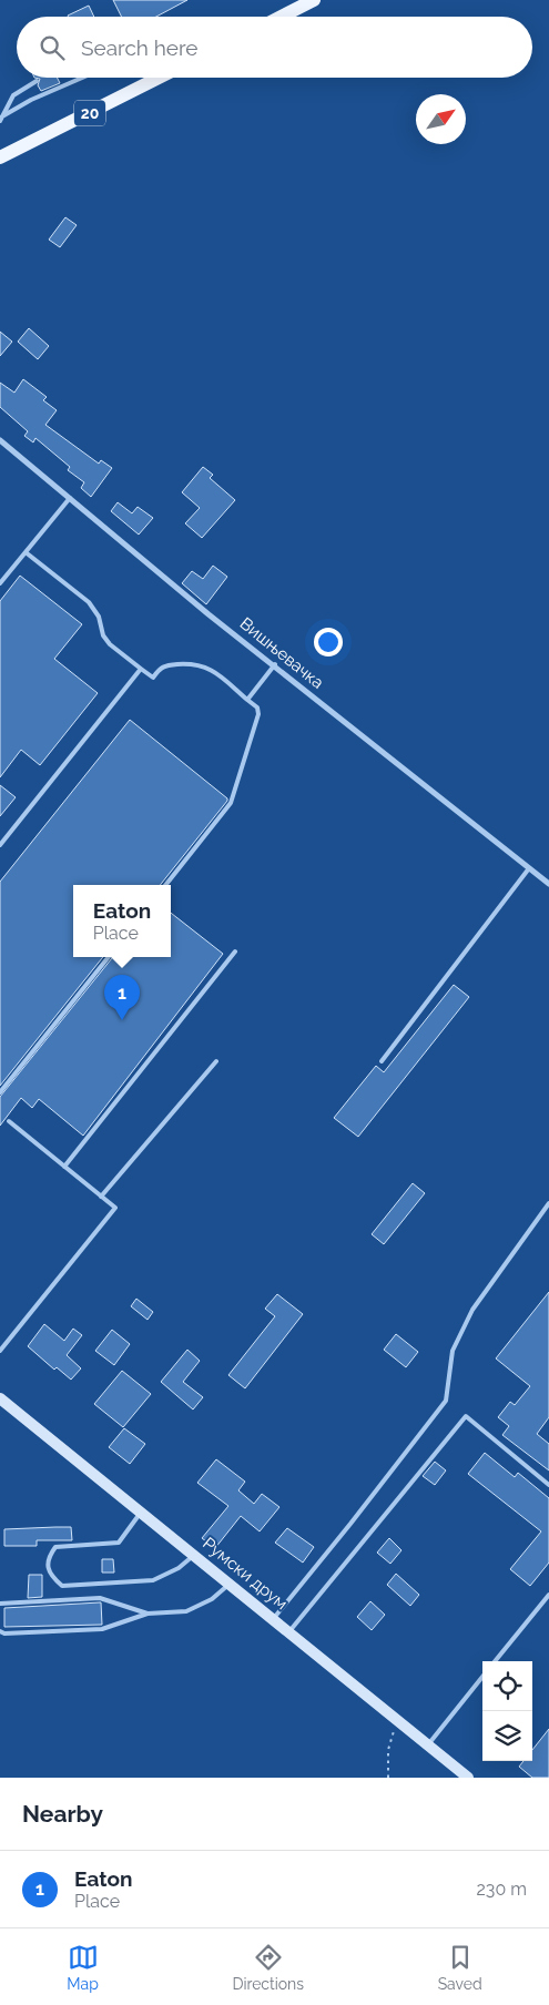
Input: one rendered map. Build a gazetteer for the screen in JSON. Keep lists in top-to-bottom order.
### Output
{
  "streets": {
    "main road": ["20", "Румски друм"],
    "street": ["Вишњевачка"]
  },
  "north": "top right",
  "page": {
    "search": "Search here",
    "popup": ["Eaton", "Place"],
    "pins": "1",
    "heading": "Nearby",
    "list": [
      {
        "mark": "1",
        "name": "Eaton",
        "note": "Place",
        "value": "230 m"
      }
    ],
    "nav": ["Map", "Directions", "Saved"]
  }
}
